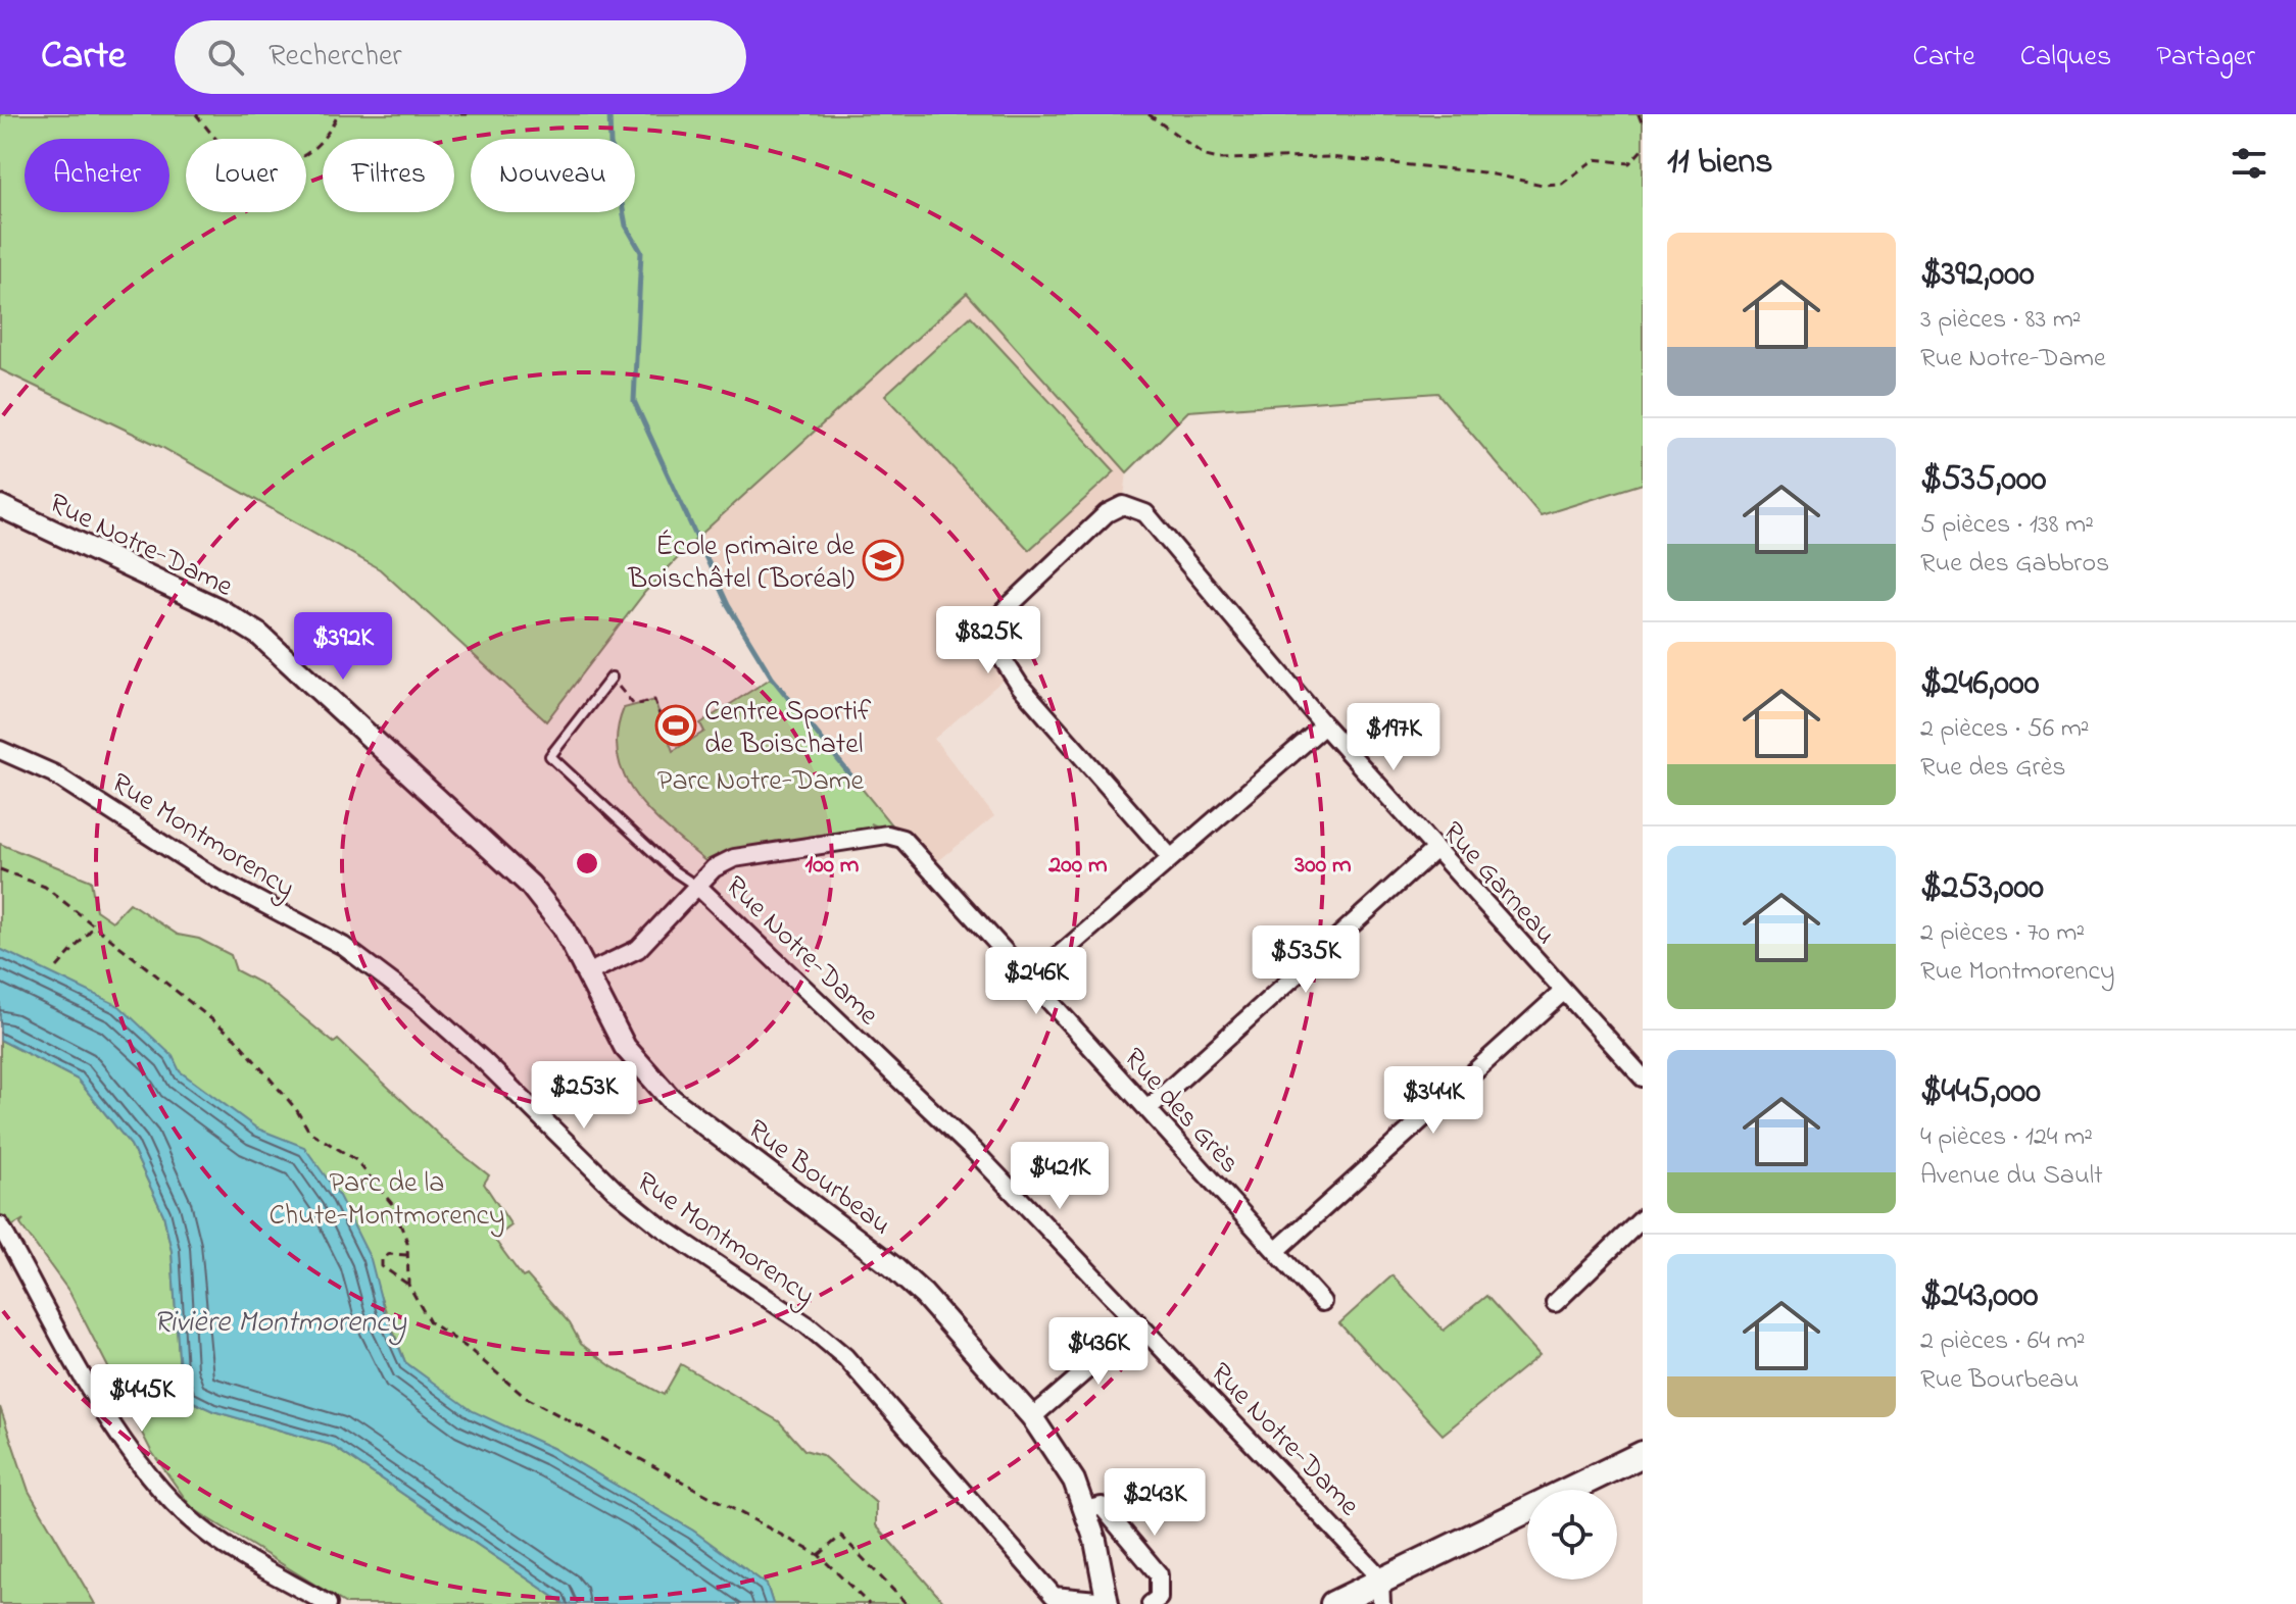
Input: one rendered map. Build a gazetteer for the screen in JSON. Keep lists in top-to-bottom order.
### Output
{
  "streets": {
    "street": [
      "Rue Notre-Dame",
      "Rue Montmorency",
      "Rue Garneau",
      "Rue des Grès",
      "Rue Bourbeau"
    ]
  },
  "crossings": [
    ["Rue Notre-Dame", "Rue des Grès"],
    ["Rue Notre-Dame", "Rue Bourbeau"],
    ["Rue Montmorency", "Rue Bourbeau"]
  ],
  "water": ["Rivière Montmorency"],
  "parks": ["Parc Notre-Dame", "Parc de la Chute-Montmorency"],
  "places": {
    "school or university": ["École primaire de Boischâtel (Boréal)"],
    "sports": ["Centre Sportif de Boischatel"]
  },
  "page": {
    "header": "Carte",
    "search": "Rechercher",
    "nav": ["Carte", "Calques", "Partager"],
    "heading": "11 biens",
    "chip": [
      "Acheter",
      "Louer",
      "Filtres",
      "Nouveau"
    ],
    "list": [
      {
        "name": "$392,000",
        "note": "3 pièces · 83 m² · Rue Notre-Dame"
      },
      {
        "name": "$535,000",
        "note": "5 pièces · 138 m² · Rue des Gabbros"
      },
      {
        "name": "$246,000",
        "note": "2 pièces · 56 m² · Rue des Grès"
      },
      {
        "name": "$253,000",
        "note": "2 pièces · 70 m² · Rue Montmorency"
      },
      {
        "name": "$445,000",
        "note": "4 pièces · 124 m² · Avenue du Sault"
      },
      {
        "name": "$243,000",
        "note": "2 pièces · 64 m² · Rue Bourbeau"
      }
    ],
    "price": [
      "$825K",
      "$392K",
      "$197K",
      "$535K",
      "$246K",
      "$253K",
      "$344K",
      "$421K",
      "$436K",
      "$445K",
      "$243K"
    ]
  },
  "rings": ["100 m", "200 m", "300 m"]
}
